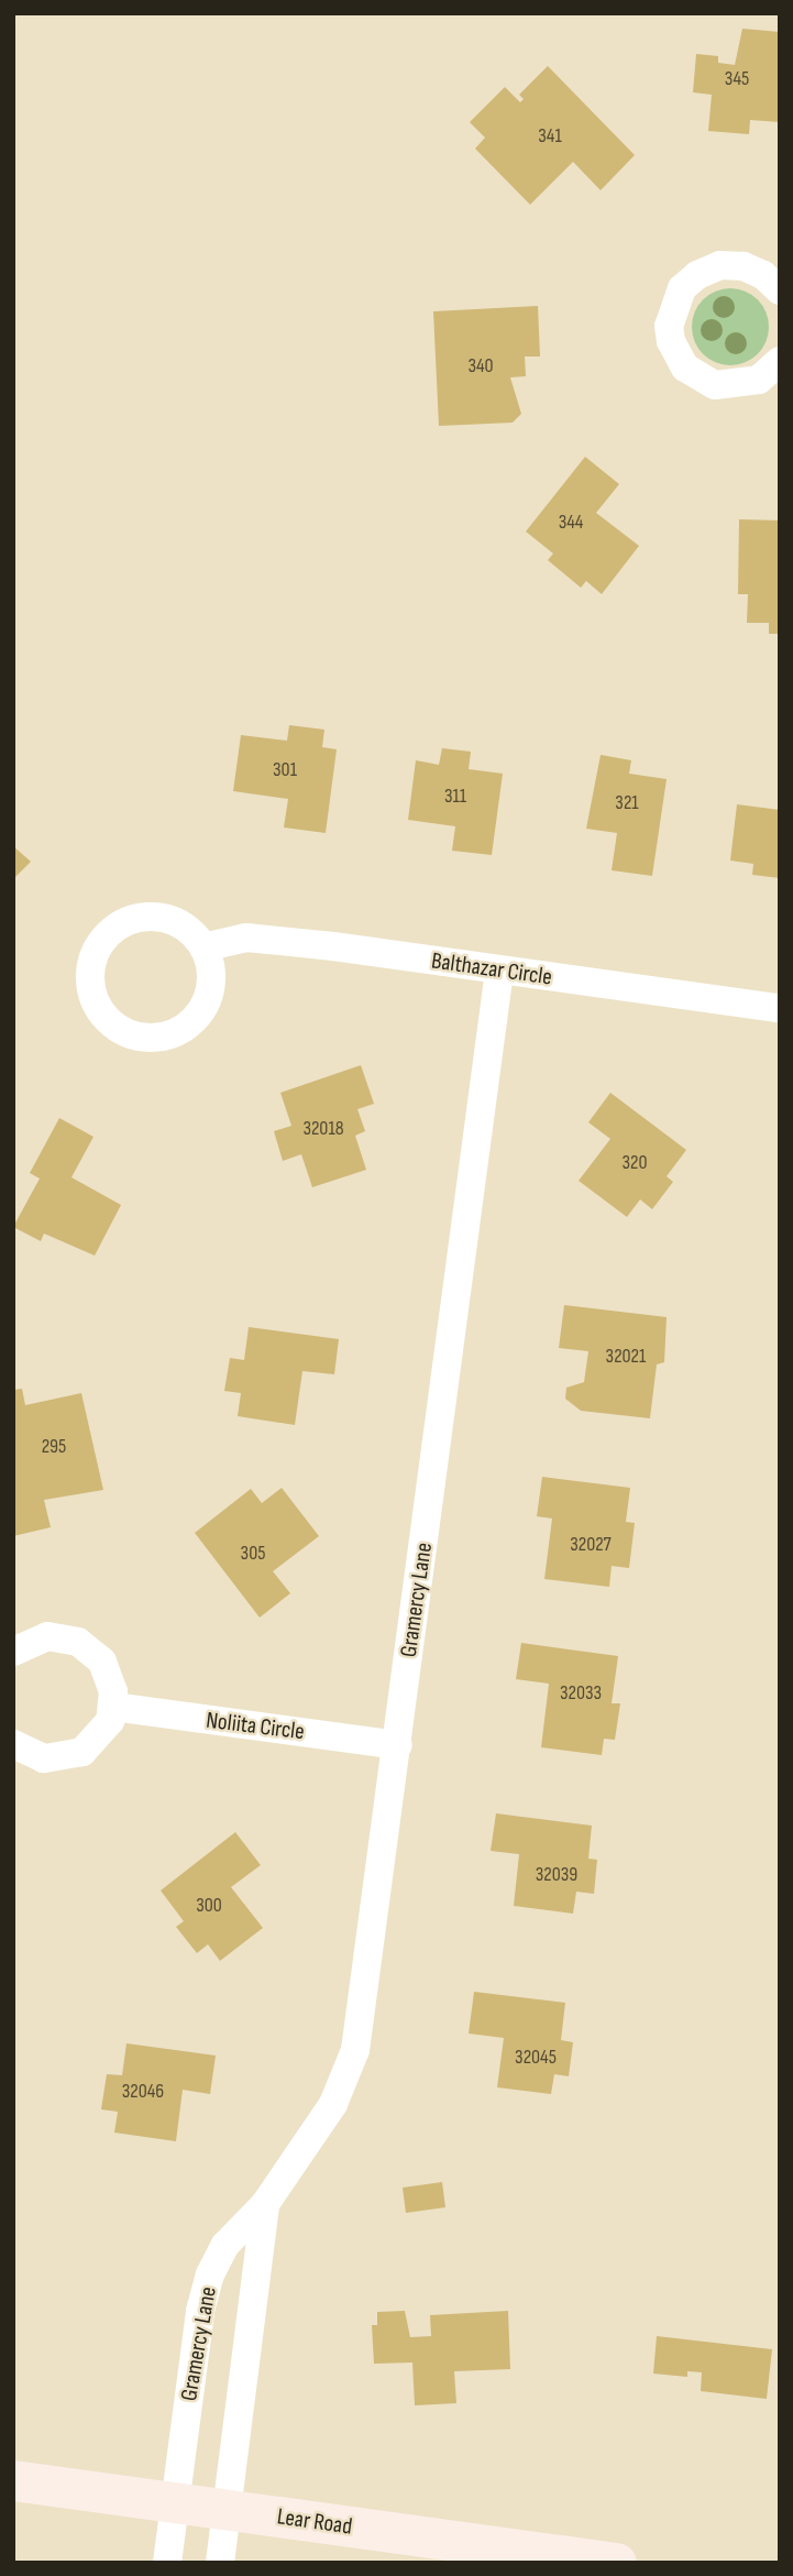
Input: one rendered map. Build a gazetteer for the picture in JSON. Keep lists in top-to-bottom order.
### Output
{
  "streets": {
    "street": [
      "Balthazar Circle",
      "Gramercy Lane",
      "Noliita Circle",
      "Lear Road"
    ]
  },
  "crossings": [
    ["Balthazar Circle", "Gramercy Lane"],
    ["Gramercy Lane", "Noliita Circle"],
    ["Gramercy Lane", "Lear Road"]
  ],
  "house_numbers": [
    "345",
    "341",
    "340",
    "344",
    "301",
    "311",
    "321",
    "32018",
    "320",
    "32021",
    "295",
    "32027",
    "305",
    "32033",
    "32039",
    "300",
    "32045",
    "32046"
  ]
}
